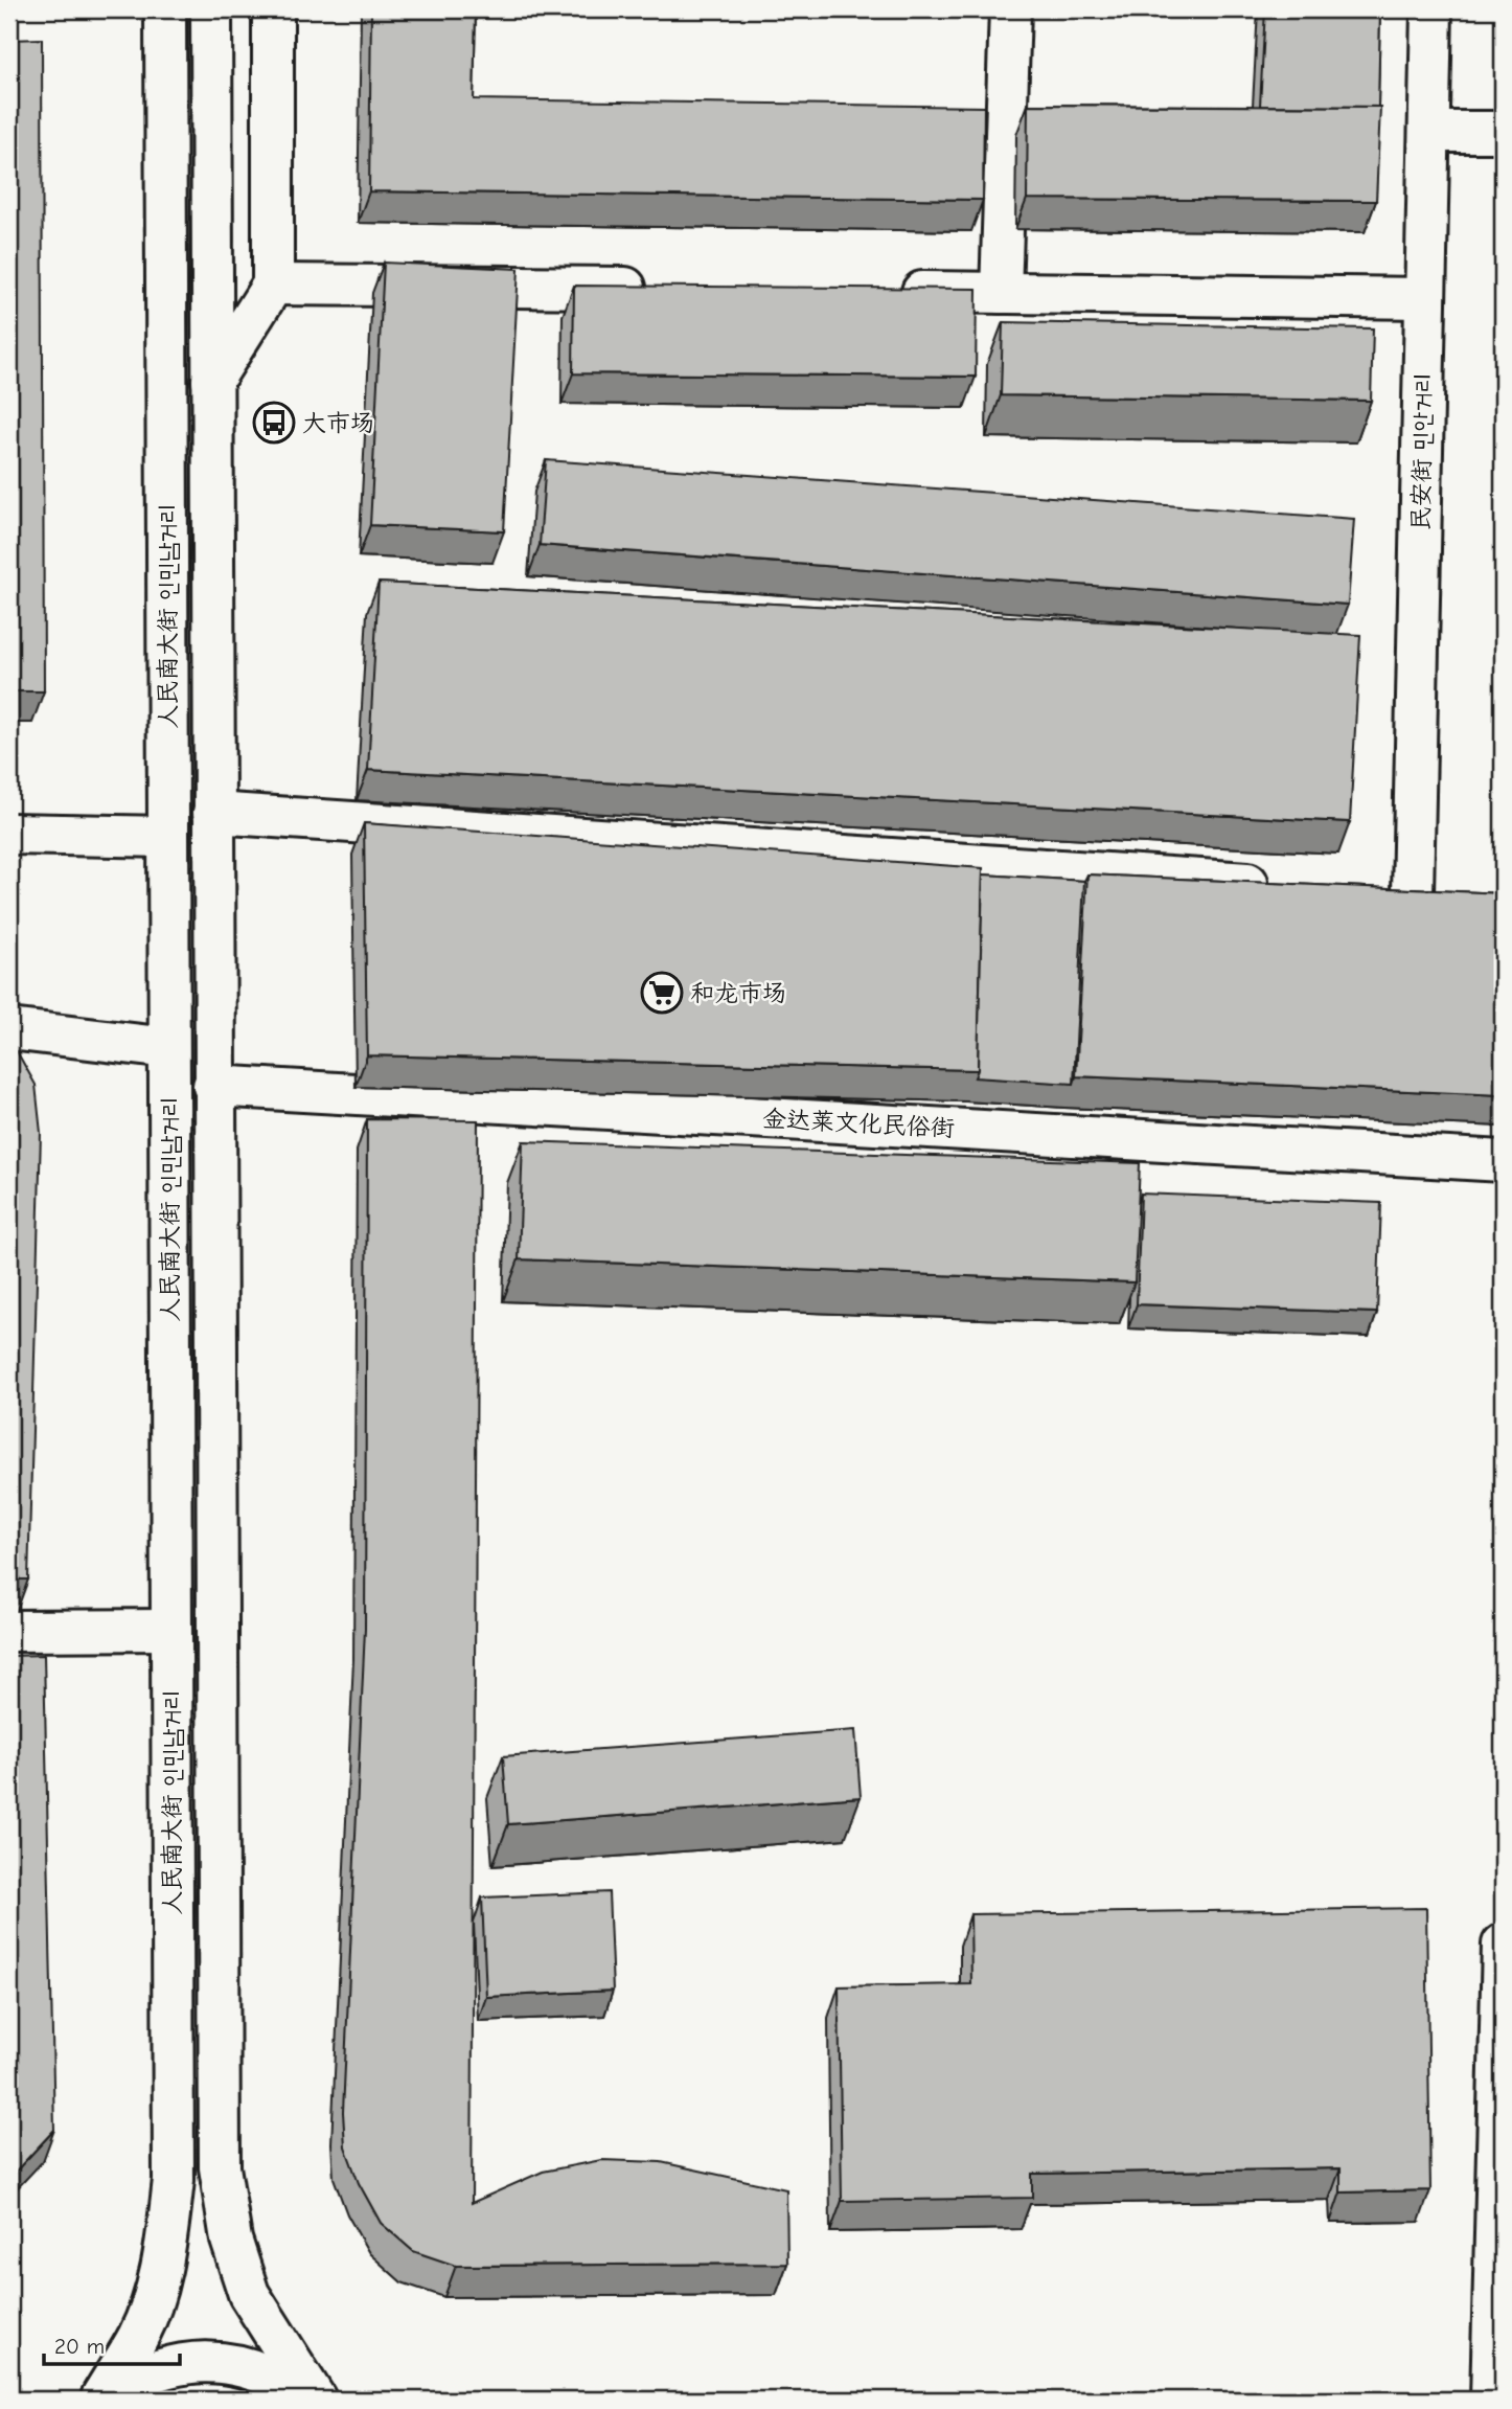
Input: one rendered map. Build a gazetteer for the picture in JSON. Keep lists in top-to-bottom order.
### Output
{
  "streets": {
    "street": ["民安街 민안거리", "人民南大街 인민남거리", "金达莱文化民俗街"]
  },
  "crossings": [
    ["人民南大街 인민남거리", "金达莱文化民俗街"]
  ],
  "places": {
    "bus stop": ["大市场"],
    "supermarket": ["和龙市场"]
  },
  "scale_bar": "20 m"
}
